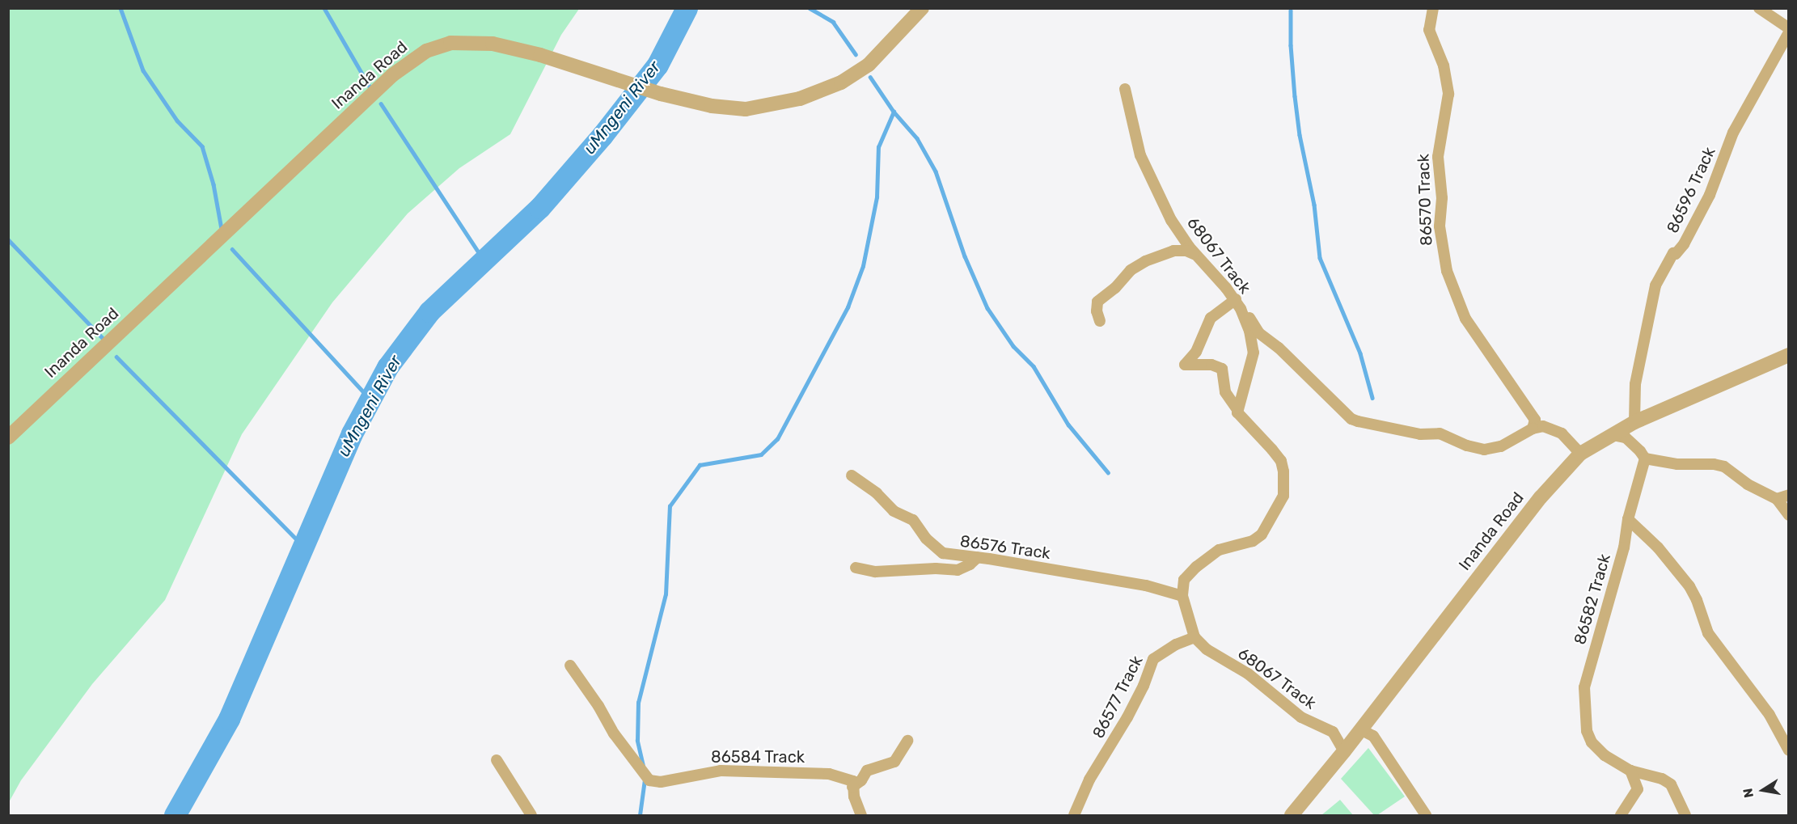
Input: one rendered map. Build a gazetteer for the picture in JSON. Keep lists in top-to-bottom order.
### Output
{
  "streets": {
    "street": [
      "Inanda Road",
      "86596 Track",
      "86570 Track",
      "68067 Track",
      "86576 Track",
      "86582 Track",
      "86577 Track",
      "86584 Track"
    ]
  },
  "crossings": [
    ["Inanda Road", "86596 Track"],
    ["Inanda Road", "68067 Track"],
    ["68067 Track", "86577 Track"]
  ],
  "water": ["uMngeni River"],
  "north": "left"
}
